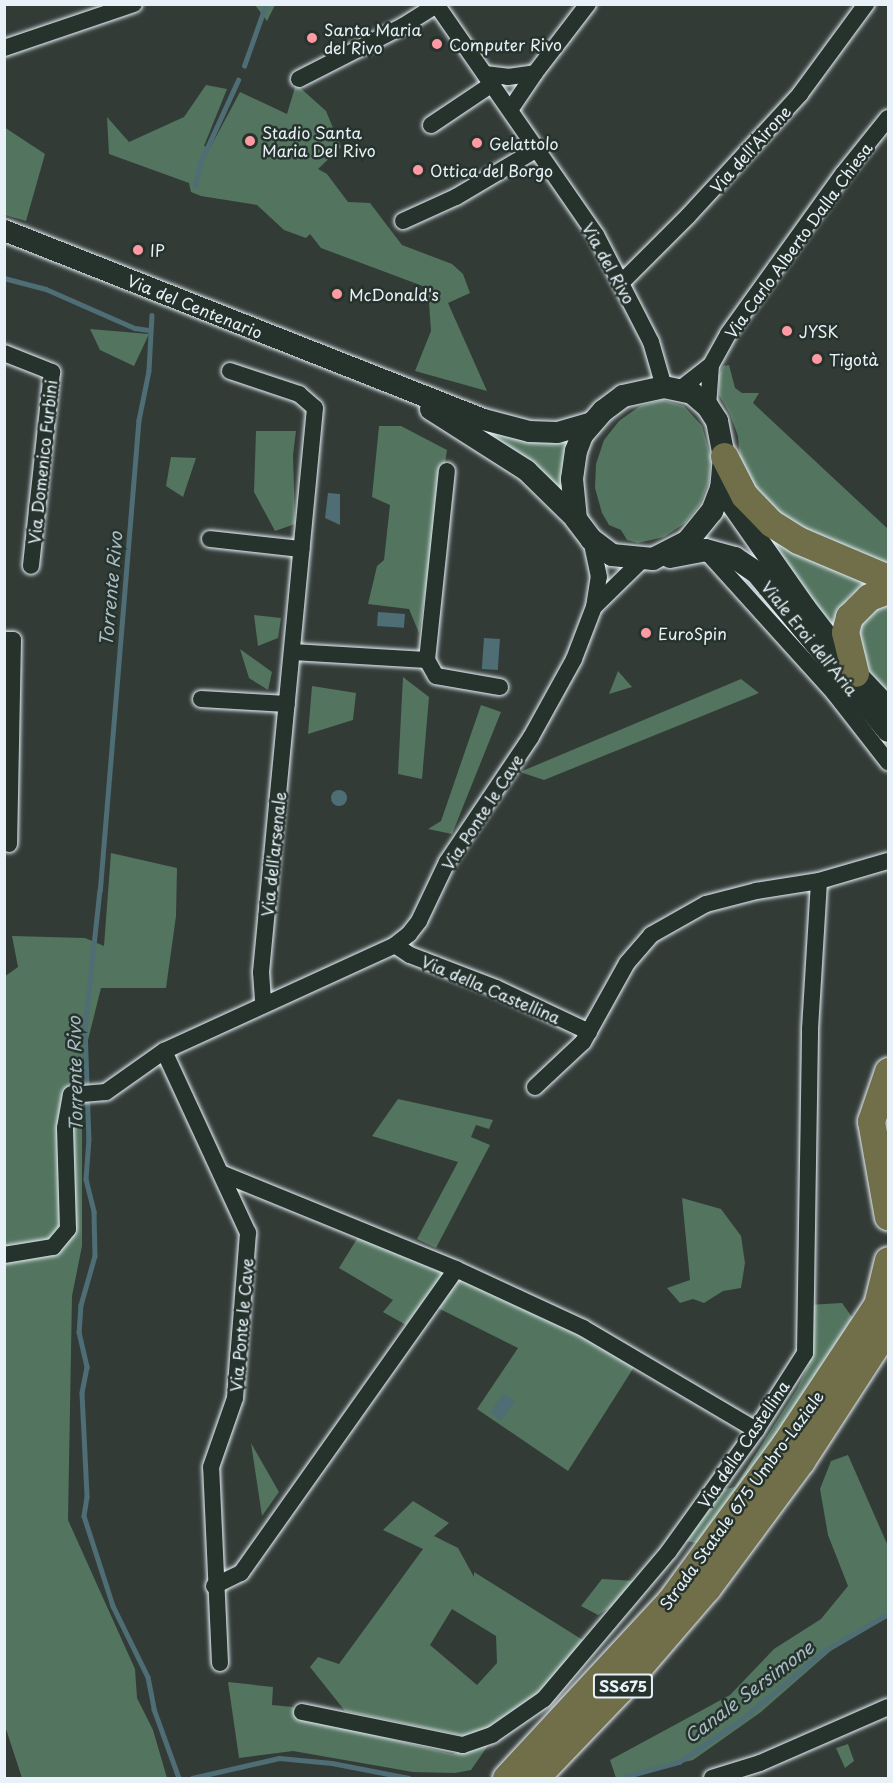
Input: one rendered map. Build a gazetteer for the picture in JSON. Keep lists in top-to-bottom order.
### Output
{
  "streets": {
    "highway": ["Strada Statale 675 Umbro-Laziale", "SS675"],
    "main road": ["Viale Eroi dell'Aria"],
    "street": [
      "Via dell'Airone",
      "Via Carlo Alberto Dalla Chiesa",
      "Via del Rivo",
      "Via del Centenario",
      "Via Domenico Furbini",
      "Via Ponte le Cave",
      "Via dell'arsenale",
      "Via della Castellina"
    ]
  },
  "crossings": [
    ["Via dell'Airone", "Via del Rivo"],
    ["Via Carlo Alberto Dalla Chiesa", "Via del Rivo"],
    ["Via Carlo Alberto Dalla Chiesa", "Viale Eroi dell'Aria"],
    ["Via Carlo Alberto Dalla Chiesa", "Via Ponte le Cave"],
    ["Via del Rivo", "Viale Eroi dell'Aria"],
    ["Via del Rivo", "Via Ponte le Cave"],
    ["Viale Eroi dell'Aria", "Via Ponte le Cave"],
    ["Via Ponte le Cave", "Via dell'arsenale"],
    ["Via Ponte le Cave", "Via della Castellina"]
  ],
  "water": ["Torrente Rivo", "Canale Sersimone"],
  "places": [
    "Santa Maria del Rivo",
    "Computer Rivo",
    "Stadio Santa Maria Del Rivo",
    "Gelattolo",
    "Ottica del Borgo",
    "IP",
    "McDonald's",
    "JYSK",
    "Tigotà",
    "EuroSpin"
  ]
}
